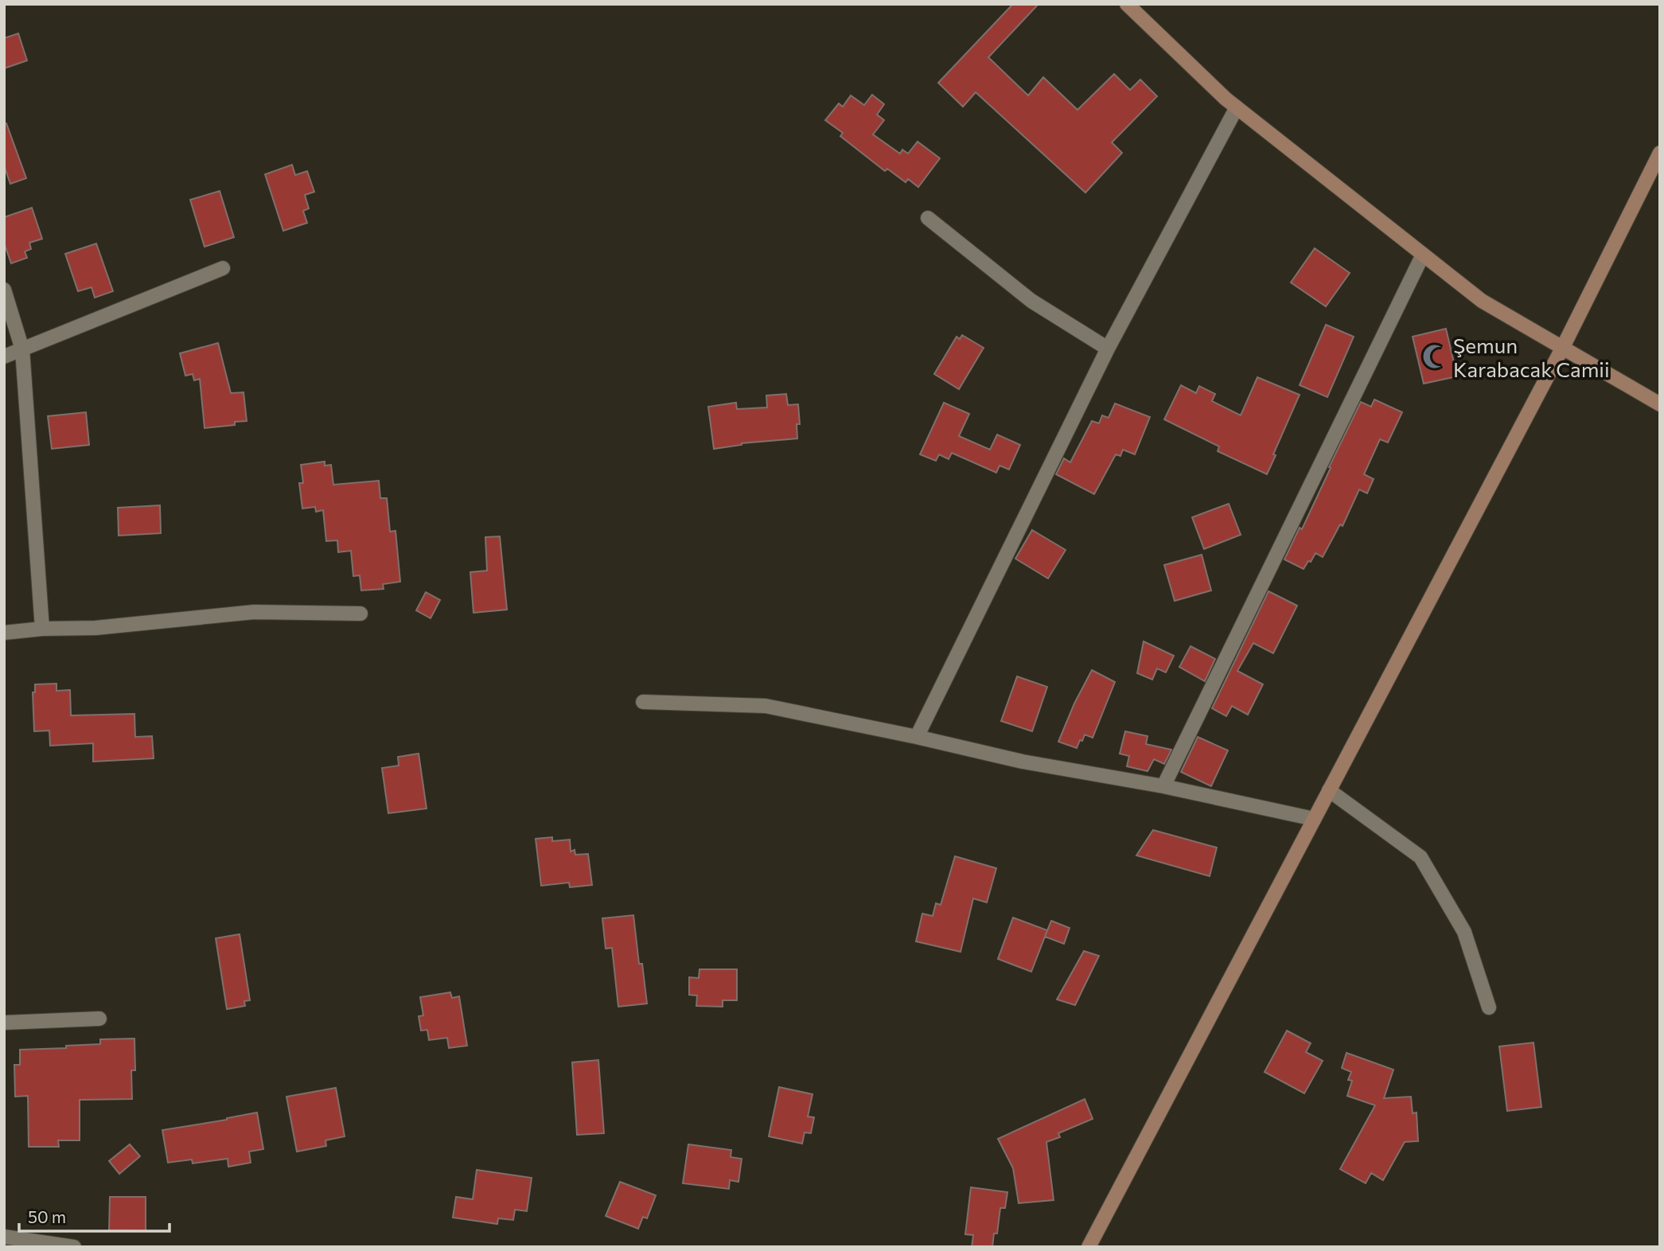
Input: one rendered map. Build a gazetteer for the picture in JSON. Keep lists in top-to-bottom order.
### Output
{
  "places": {
    "mosque": ["Şemun Karabacak Camii"]
  },
  "scale_bar": "50 m"
}
